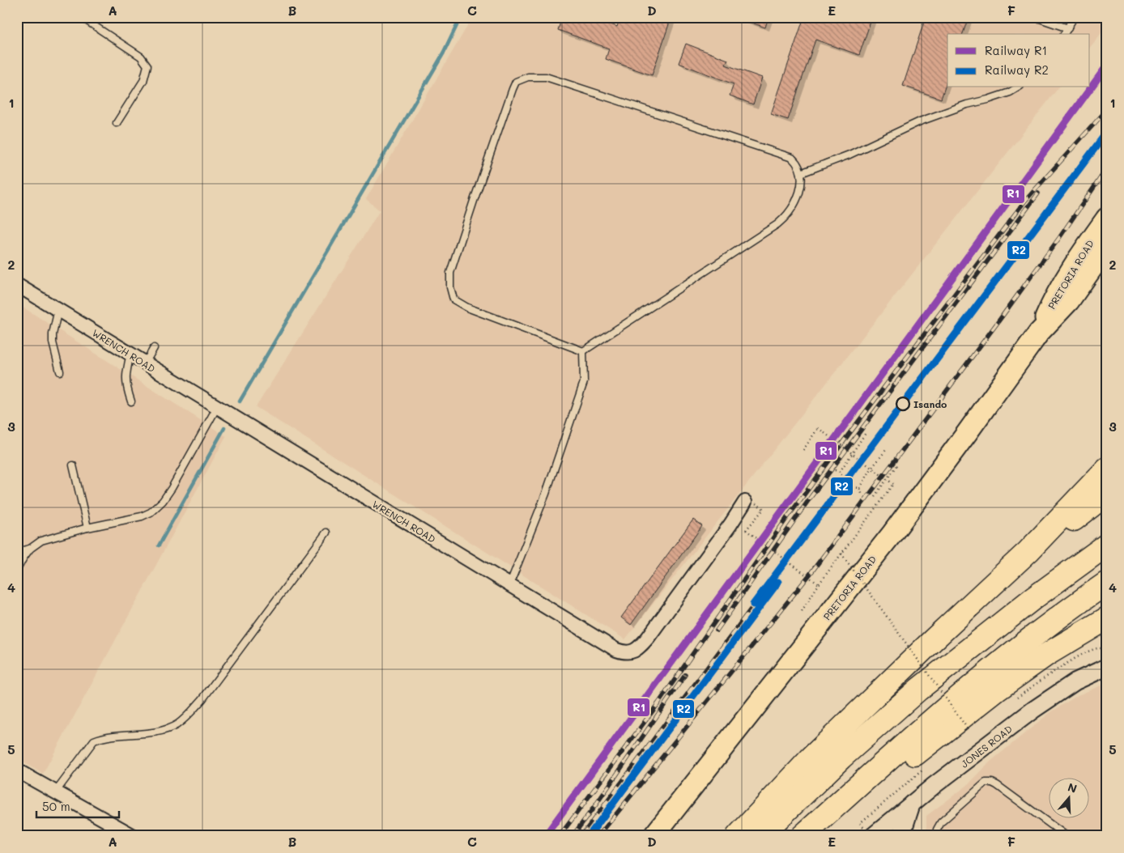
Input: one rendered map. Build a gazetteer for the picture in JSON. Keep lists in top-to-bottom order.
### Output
{
  "streets": {
    "main road": ["PRETORIA ROAD"],
    "street": ["WRENCH ROAD", "JONES ROAD"]
  },
  "places": ["Isando"],
  "lines": ["rail line R1", "rail line R2"],
  "legend": ["Railway R1", "Railway R2"],
  "scale_bar": "50 m",
  "north": "top",
  "grid": {
    "columns": [
      "A",
      "B",
      "C",
      "D",
      "E",
      "F"
    ],
    "rows": [
      "1",
      "2",
      "3",
      "4",
      "5"
    ]
  }
}
